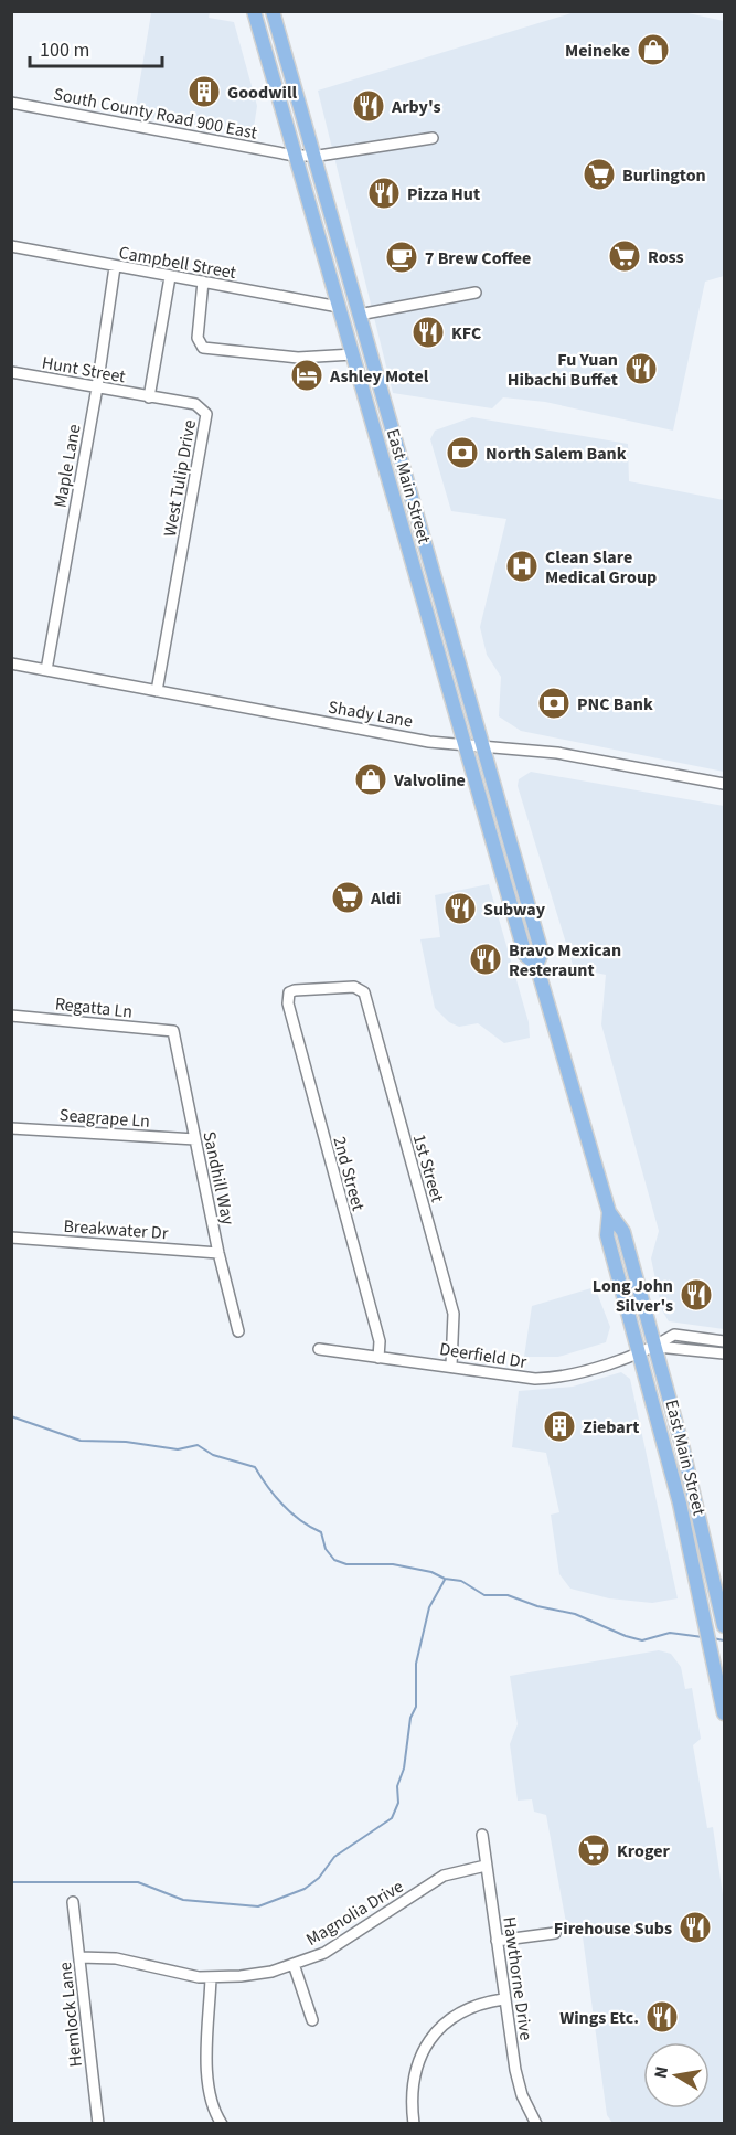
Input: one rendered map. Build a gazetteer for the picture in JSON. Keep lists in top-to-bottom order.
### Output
{
  "streets": {
    "main road": ["East Main Street"],
    "street": [
      "South County Road 900 East",
      "Campbell Street",
      "Hunt Street",
      "Maple Lane",
      "West Tulip Drive",
      "Shady Lane",
      "Regatta Ln",
      "Seagrape Ln",
      "1st Street",
      "2nd Street",
      "Sandhill Way",
      "Breakwater Dr",
      "Deerfield Dr",
      "Magnolia Drive",
      "Hawthorne Drive",
      "Hemlock Lane"
    ]
  },
  "crossings": [
    ["South County Road 900 East", "East Main Street"],
    ["Campbell Street", "Maple Lane"],
    ["Campbell Street", "East Main Street"],
    ["Hunt Street", "Maple Lane"],
    ["Hunt Street", "West Tulip Drive"],
    ["Maple Lane", "Shady Lane"],
    ["West Tulip Drive", "Shady Lane"],
    ["East Main Street", "Shady Lane"],
    ["East Main Street", "Deerfield Dr"],
    ["Regatta Ln", "Sandhill Way"],
    ["Seagrape Ln", "Sandhill Way"],
    ["1st Street", "2nd Street"],
    ["1st Street", "Deerfield Dr"],
    ["2nd Street", "Deerfield Dr"],
    ["Sandhill Way", "Breakwater Dr"],
    ["Magnolia Drive", "Hawthorne Drive"],
    ["Magnolia Drive", "Hemlock Lane"]
  ],
  "places": {
    "shop": ["Meineke", "Valvoline"],
    "building": ["Goodwill", "Ziebart"],
    "restaurant": [
      "Arby's",
      "Pizza Hut",
      "KFC",
      "Fu Yuan Hibachi Buffet",
      "Subway",
      "Bravo Mexican Resteraunt",
      "Long John Silver's",
      "Firehouse Subs",
      "Wings Etc."
    ],
    "supermarket": [
      "Burlington",
      "Ross",
      "Aldi",
      "Kroger"
    ],
    "cafe": ["7 Brew Coffee"],
    "hotel": ["Ashley Motel"],
    "bank": ["North Salem Bank", "PNC Bank"],
    "hospital": ["Clean Slare Medical Group"]
  },
  "scale_bar": "100 m",
  "north": "left"
}
